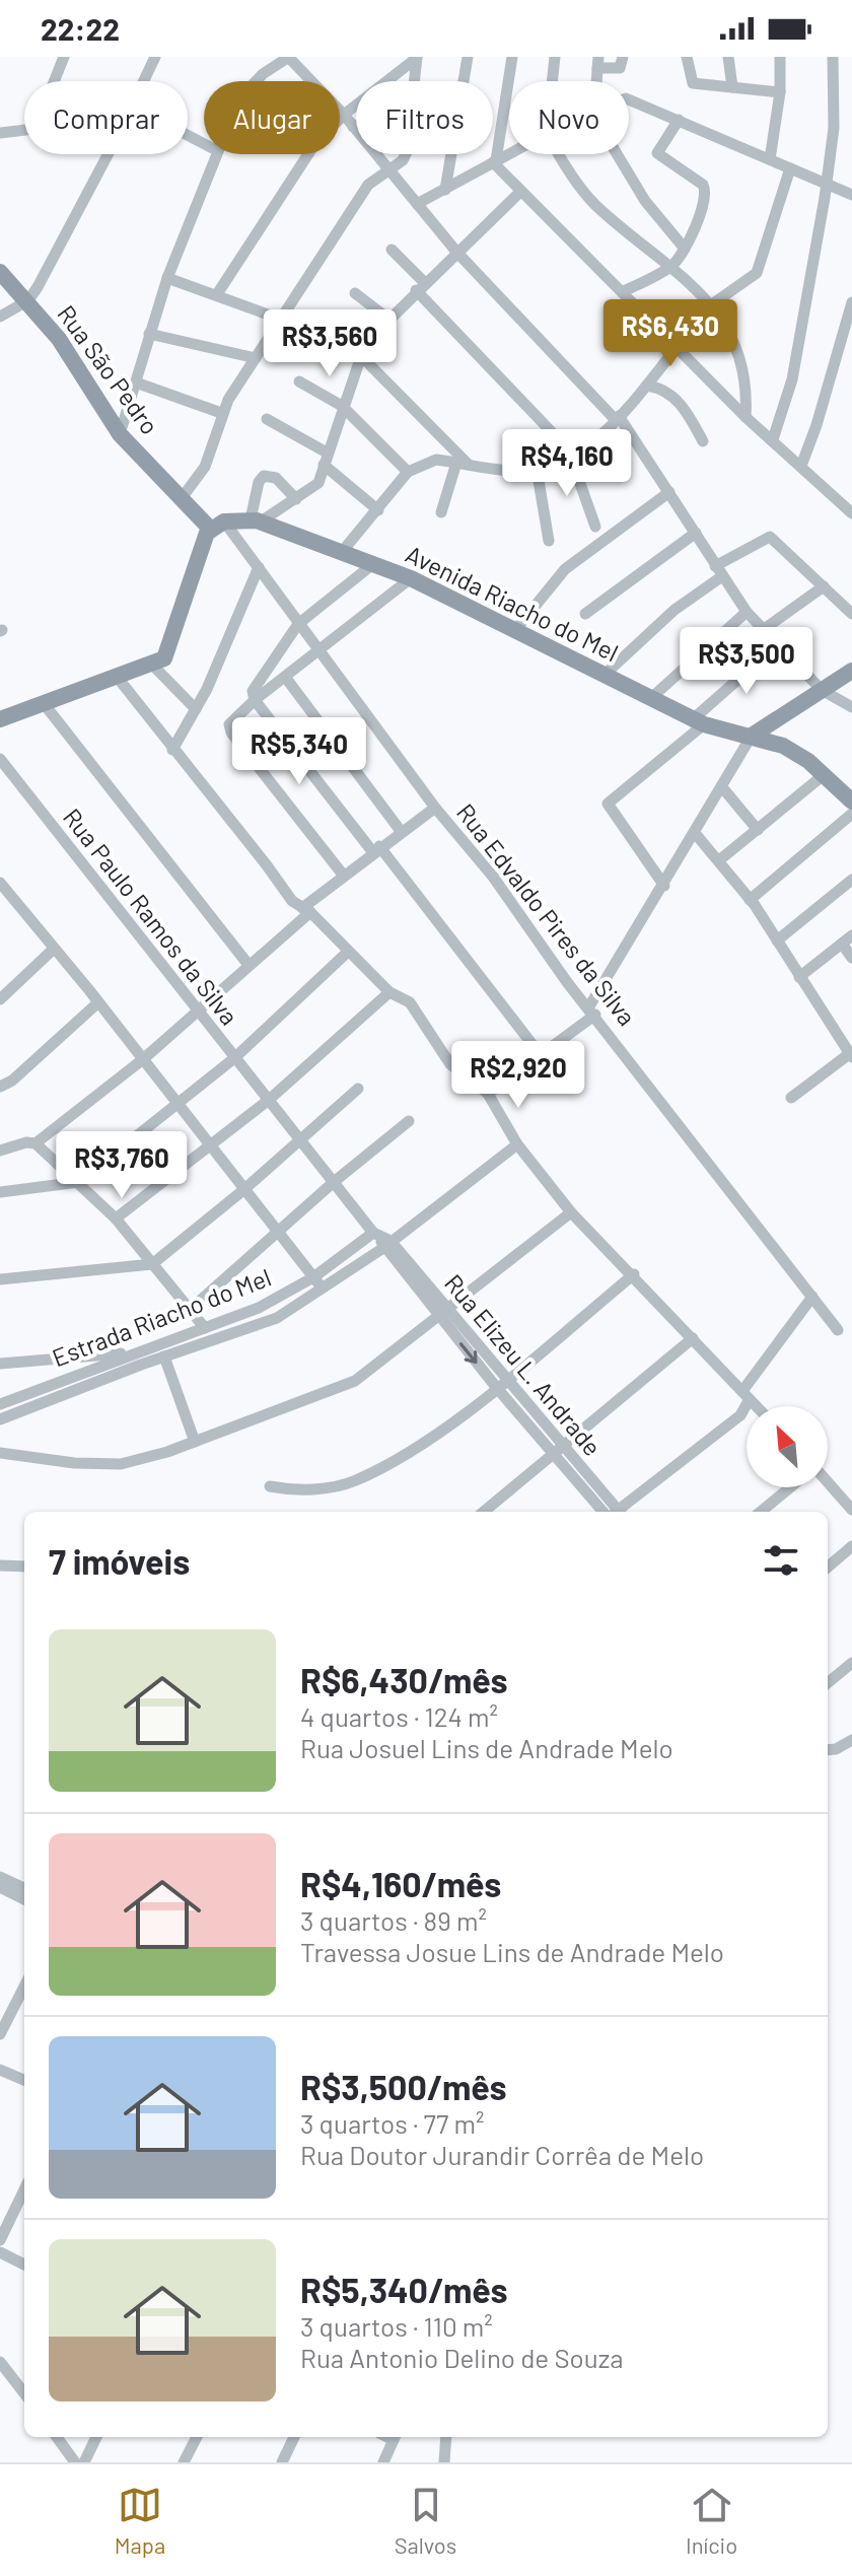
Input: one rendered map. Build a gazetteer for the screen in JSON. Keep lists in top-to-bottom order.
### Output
{
  "streets": {
    "street": [
      "Rua São Pedro",
      "Avenida Riacho do Mel",
      "Rua Edvaldo Pires da Silva",
      "Rua Paulo Ramos da Silva",
      "Estrada Riacho do Mel",
      "Rua Elizeu L. Andrade"
    ]
  },
  "crossings": [
    ["Rua São Pedro", "Avenida Riacho do Mel"],
    ["Rua São Pedro", "Rua Edvaldo Pires da Silva"],
    ["Avenida Riacho do Mel", "Rua Edvaldo Pires da Silva"],
    ["Rua Paulo Ramos da Silva", "Estrada Riacho do Mel"],
    ["Rua Paulo Ramos da Silva", "Rua Elizeu L. Andrade"],
    ["Estrada Riacho do Mel", "Rua Elizeu L. Andrade"]
  ],
  "north": "top left",
  "page": {
    "status": "22:22",
    "chip": [
      "Comprar",
      "Alugar",
      "Filtros",
      "Novo"
    ],
    "price": [
      "R$6,430",
      "R$3,560",
      "R$4,160",
      "R$3,500",
      "R$5,340",
      "R$2,920",
      "R$3,760"
    ],
    "heading": "7 imóveis",
    "list": [
      {
        "name": "R$6,430/mês",
        "note": "4 quartos · 124 m² · Rua Josuel Lins de Andrade Melo"
      },
      {
        "name": "R$4,160/mês",
        "note": "3 quartos · 89 m² · Travessa Josue Lins de Andrade Melo"
      },
      {
        "name": "R$3,500/mês",
        "note": "3 quartos · 77 m² · Rua Doutor Jurandir Corrêa de Melo"
      },
      {
        "name": "R$5,340/mês",
        "note": "3 quartos · 110 m² · Rua Antonio Delino de Souza"
      }
    ],
    "tabs": ["Mapa", "Salvos", "Início"]
  }
}
